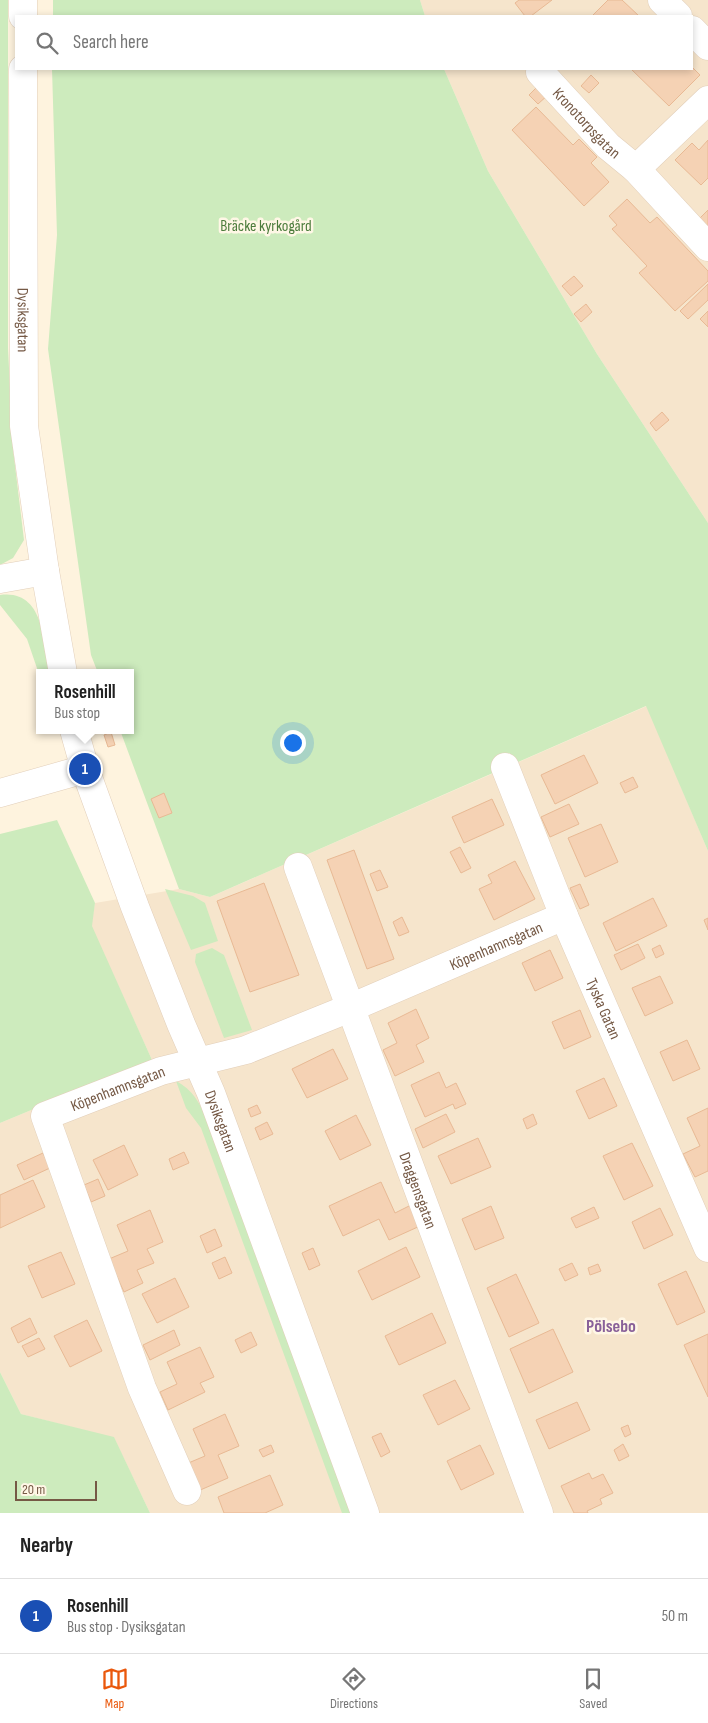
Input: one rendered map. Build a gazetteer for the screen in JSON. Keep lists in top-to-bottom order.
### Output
{
  "streets": {
    "street": [
      "Kronotorpsgatan",
      "Dysiksgatan",
      "Köpenhamnsgatan",
      "Tyska Gatan",
      "Draggensgatan"
    ]
  },
  "crossings": [
    ["Dysiksgatan", "Köpenhamnsgatan"],
    ["Köpenhamnsgatan", "Tyska Gatan"],
    ["Köpenhamnsgatan", "Draggensgatan"]
  ],
  "districts": ["Pölsebo"],
  "parks": ["Bräcke kyrkogård"],
  "scale_bar": "20 m",
  "page": {
    "search": "Search here",
    "popup": ["Rosenhill", "Bus stop"],
    "pins": "1",
    "scale": "20 m",
    "heading": "Nearby",
    "list": [
      {
        "mark": "1",
        "name": "Rosenhill",
        "note": "Bus stop · Dysiksgatan",
        "value": "50 m"
      }
    ],
    "nav": ["Map", "Directions", "Saved"]
  }
}
